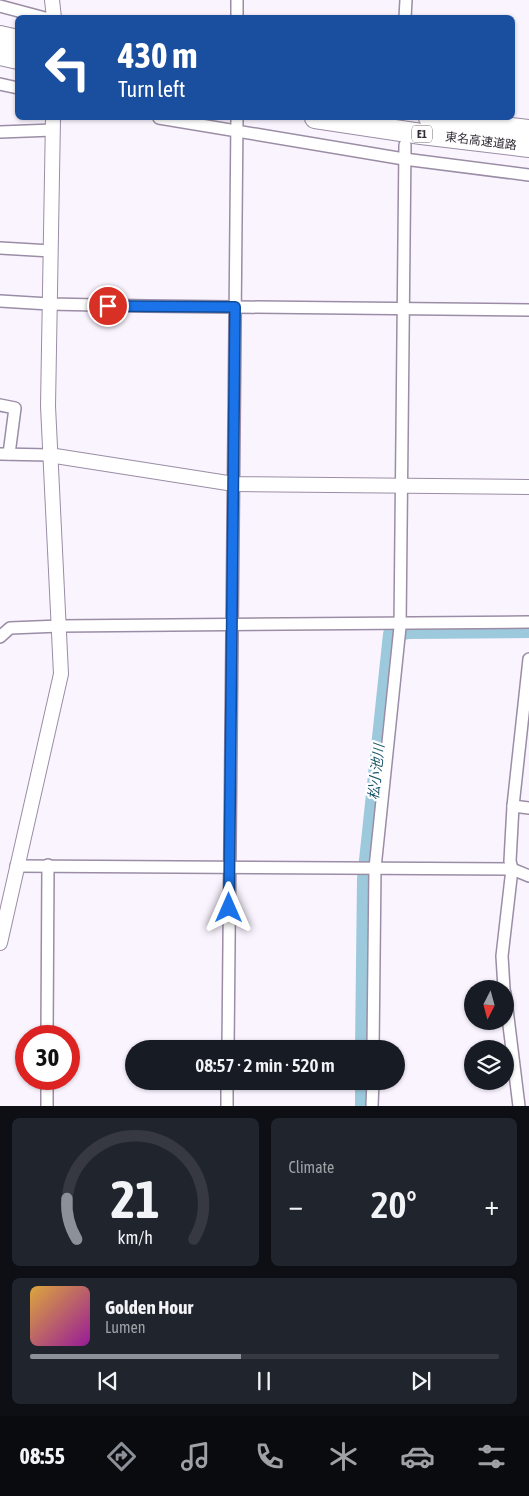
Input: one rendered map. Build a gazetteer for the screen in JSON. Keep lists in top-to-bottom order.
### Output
{
  "streets": {
    "highway": ["E1", "東名高速道路"]
  },
  "water": ["松小池川"],
  "north": "bottom",
  "page": {
    "turn": ["430 m", "Turn left"],
    "limit": "30",
    "trip": "08:57 · 2 min · 520 m",
    "tile": "Climate",
    "heat": ["−", "20°", "+"],
    "song": ["Golden Hour", "Lumen"],
    "tabs": "08:55",
    "gauge": ["21", "km/h"]
  }
}
